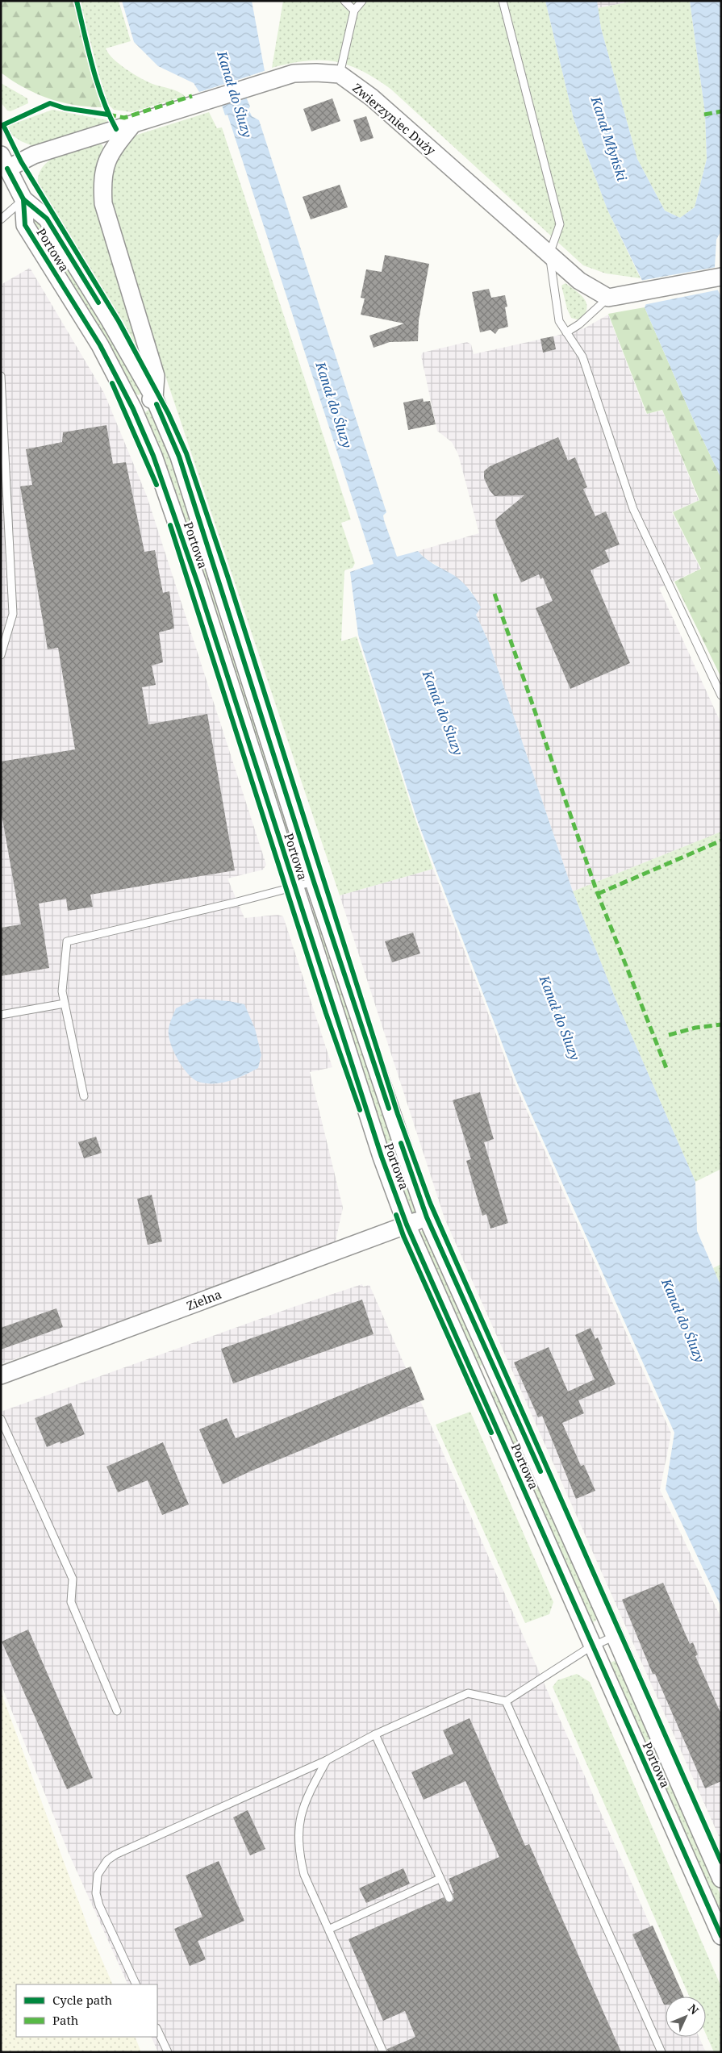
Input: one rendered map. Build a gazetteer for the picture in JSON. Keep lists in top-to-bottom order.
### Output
{
  "streets": {
    "street": ["Zwierzyniec Duży", "Portowa", "Zielna"]
  },
  "crossings": [
    ["Portowa", "Zielna"]
  ],
  "water": ["Kanał do Śluzy", "Kanał Młyński"],
  "legend": ["Cycle path", "Path"],
  "north": "top right"
}
